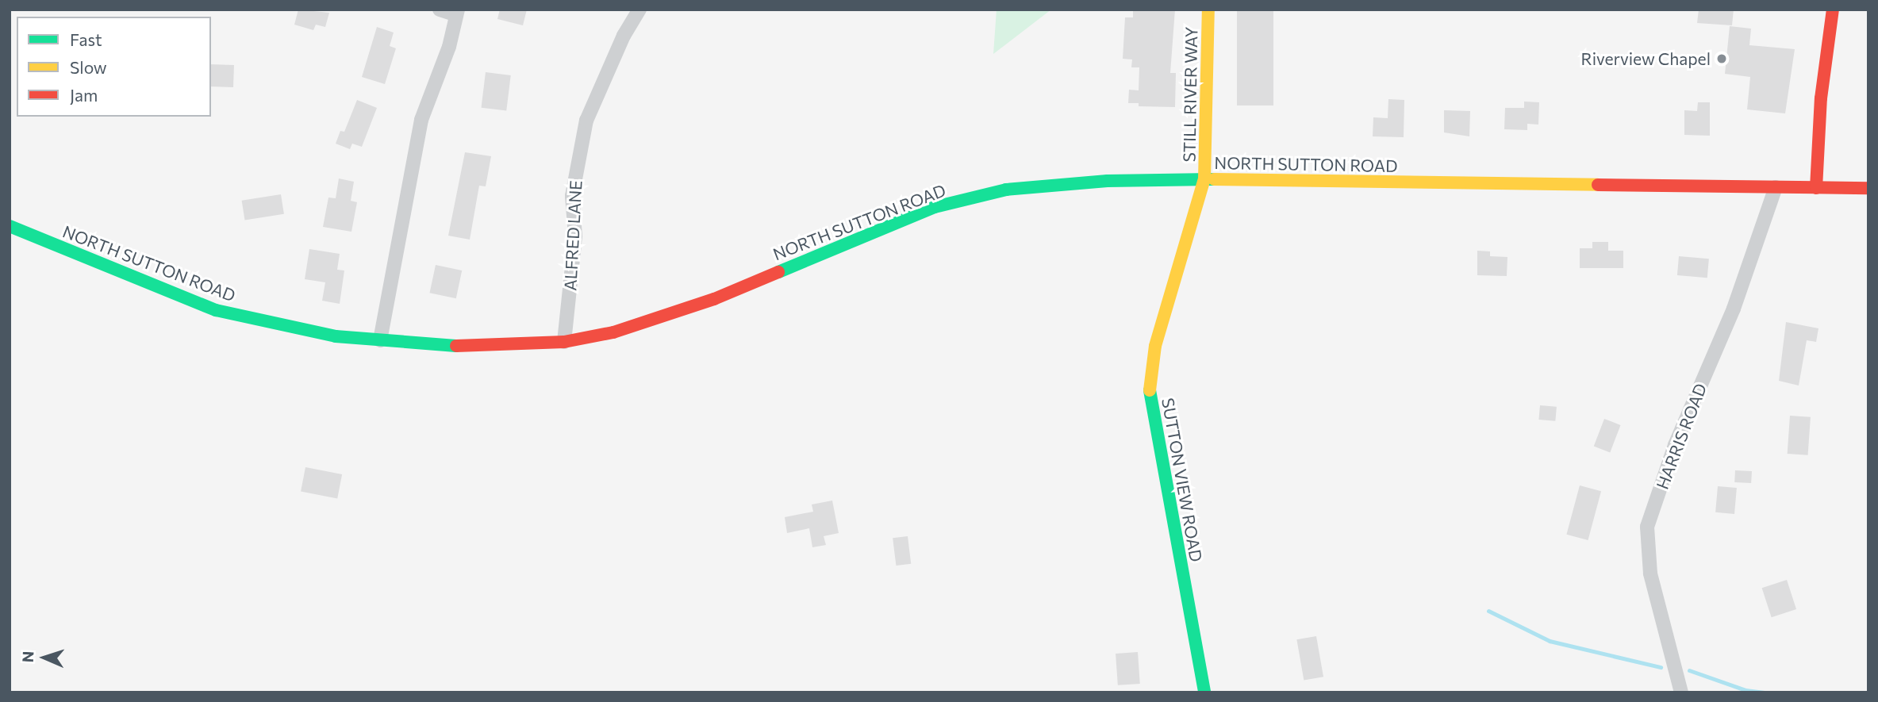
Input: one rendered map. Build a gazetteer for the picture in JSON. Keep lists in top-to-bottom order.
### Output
{
  "streets": {
    "main road": ["STILL RIVER WAY", "NORTH SUTTON ROAD", "SUTTON VIEW ROAD"],
    "street": ["ALFRED LANE", "HARRIS ROAD"]
  },
  "crossings": [
    ["STILL RIVER WAY", "NORTH SUTTON ROAD"],
    ["STILL RIVER WAY", "SUTTON VIEW ROAD"],
    ["NORTH SUTTON ROAD", "ALFRED LANE"],
    ["NORTH SUTTON ROAD", "HARRIS ROAD"],
    ["NORTH SUTTON ROAD", "SUTTON VIEW ROAD"]
  ],
  "places": ["Riverview Chapel"],
  "legend": ["Fast", "Slow", "Jam"],
  "north": "left"
}
